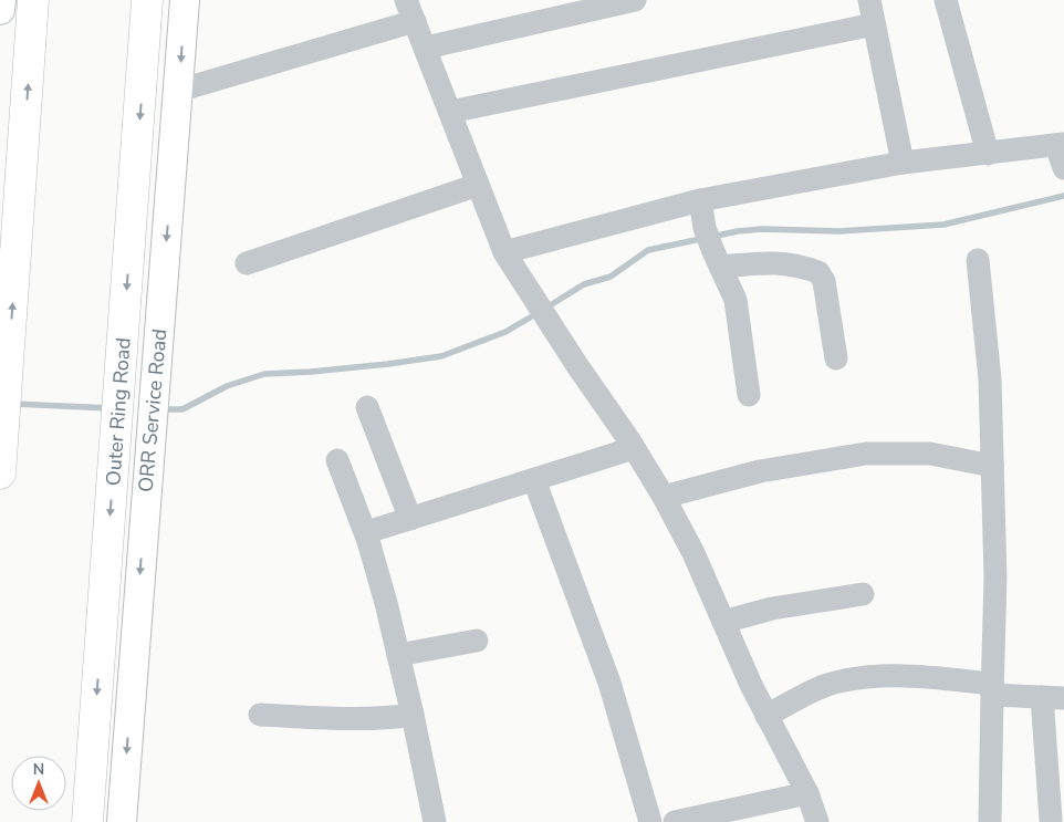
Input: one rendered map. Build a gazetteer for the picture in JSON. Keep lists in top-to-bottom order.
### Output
{
  "streets": {
    "highway": ["Outer Ring Road"],
    "main road": ["ORR Service Road"]
  },
  "one_way": ["ORR Service Road"],
  "north": "top"
}
